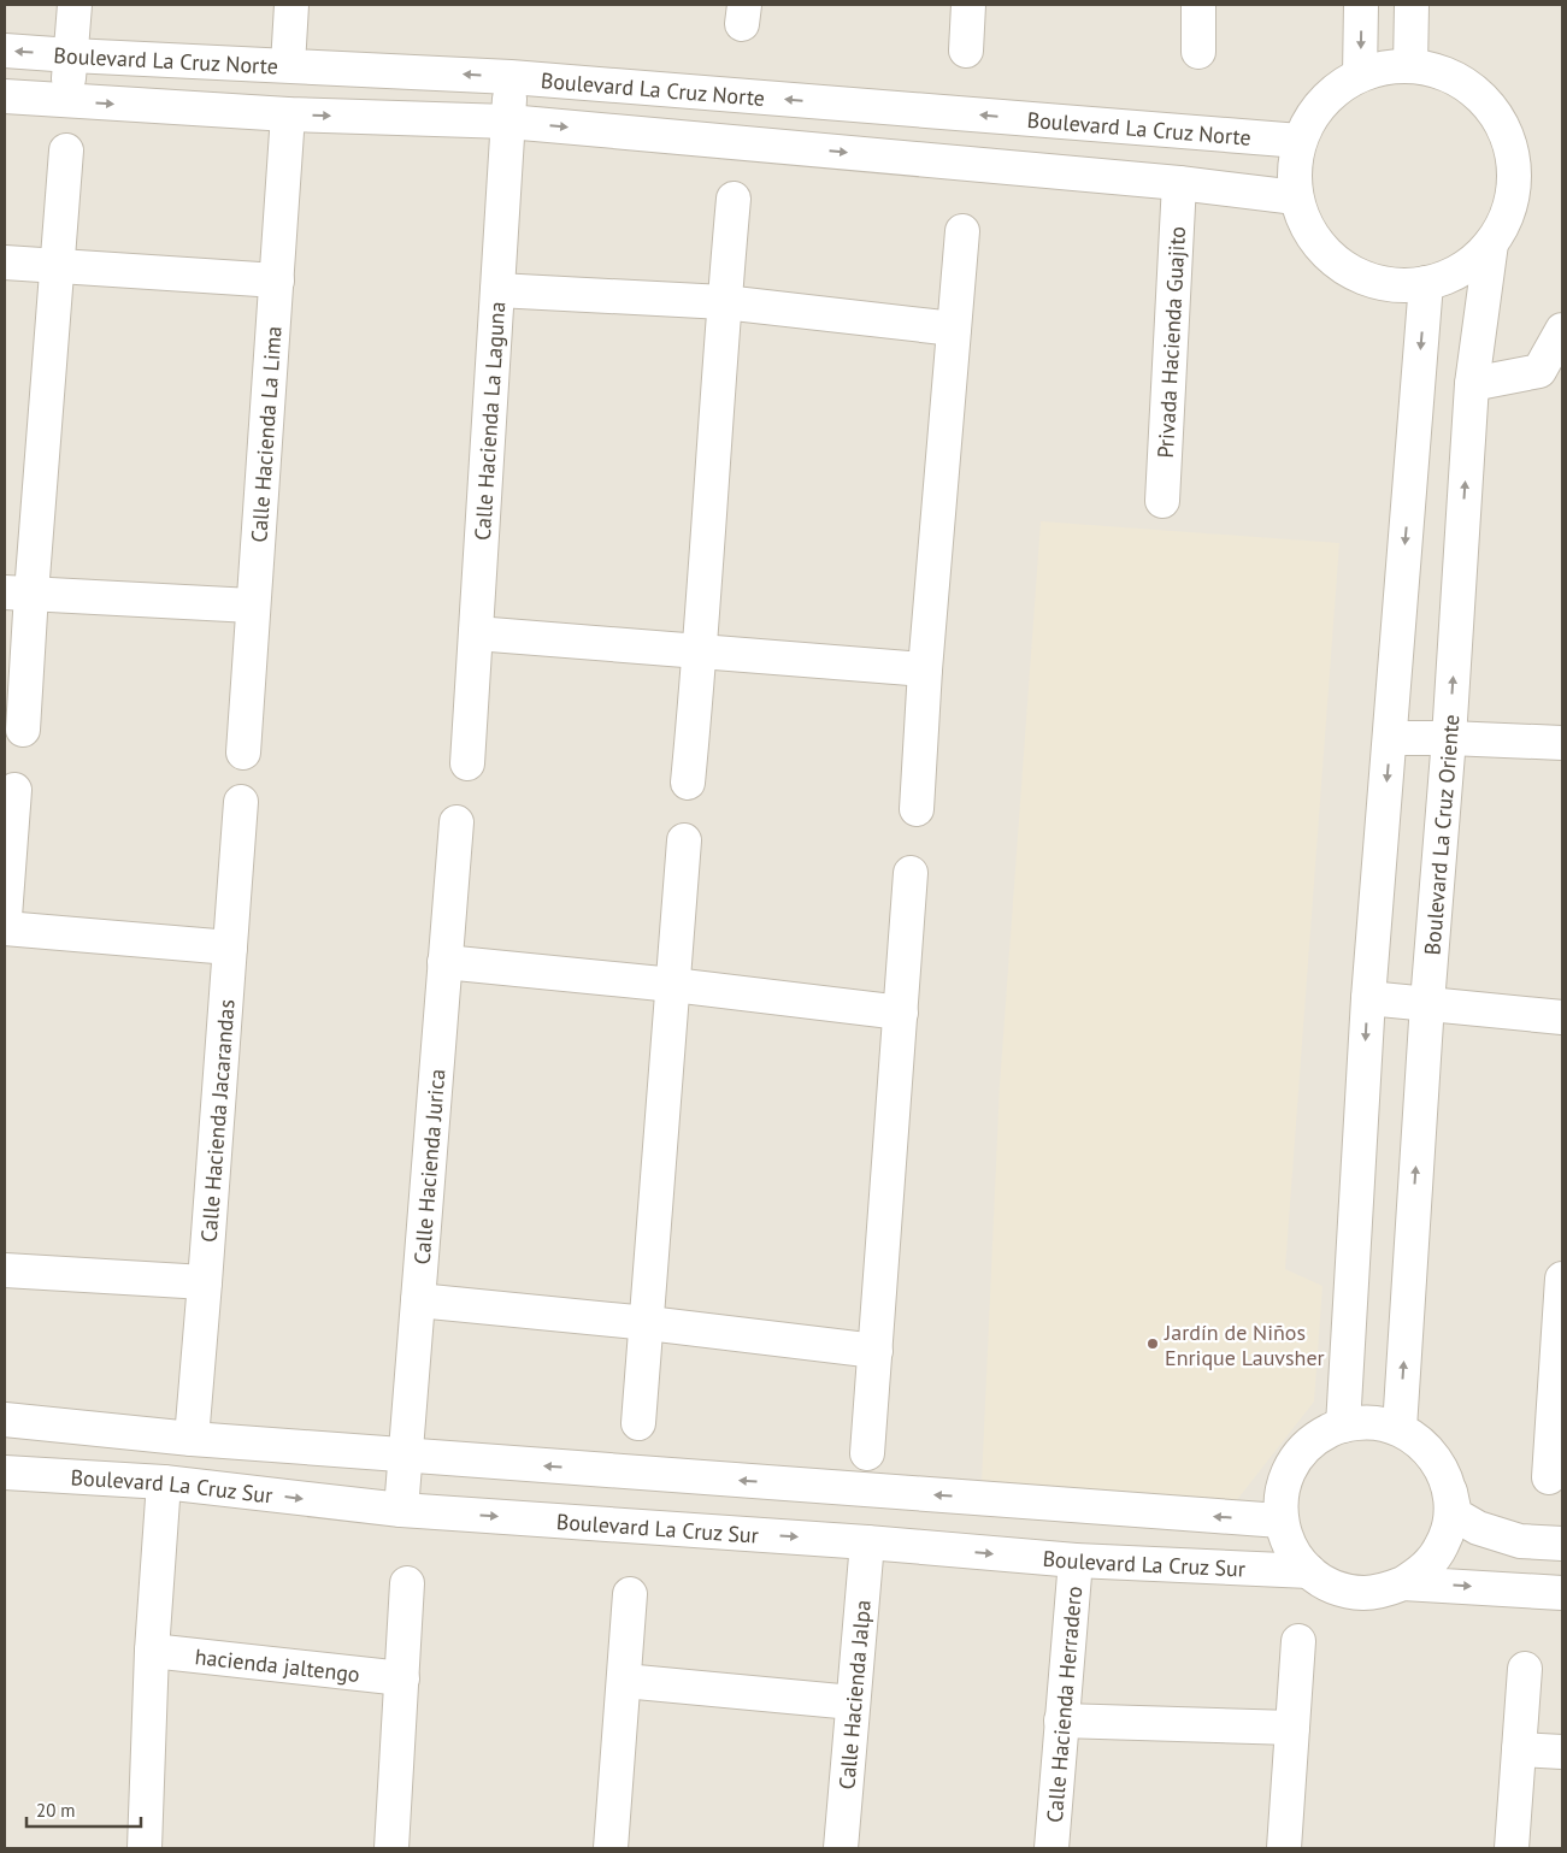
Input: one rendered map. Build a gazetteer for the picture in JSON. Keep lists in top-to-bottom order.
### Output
{
  "streets": {
    "street": [
      "Boulevard La Cruz Norte",
      "Privada Hacienda Guajito",
      "Calle Hacienda La Laguna",
      "Calle Hacienda La Lima",
      "Boulevard La Cruz Oriente",
      "Calle Hacienda Jacarandas",
      "Calle Hacienda Jurica",
      "Boulevard La Cruz Sur",
      "hacienda jaltengo",
      "Calle Hacienda Jalpa",
      "Calle Hacienda Herradero"
    ]
  },
  "crossings": [
    ["Boulevard La Cruz Norte", "Calle Hacienda La Laguna"],
    ["Boulevard La Cruz Oriente", "Boulevard La Cruz Sur"],
    ["Calle Hacienda Jurica", "Boulevard La Cruz Sur"],
    ["Boulevard La Cruz Sur", "Calle Hacienda Jalpa"],
    ["Boulevard La Cruz Sur", "Calle Hacienda Herradero"]
  ],
  "places": ["Jardín de Niños Enrique Lauvsher"],
  "scale_bar": "20 m"
}
